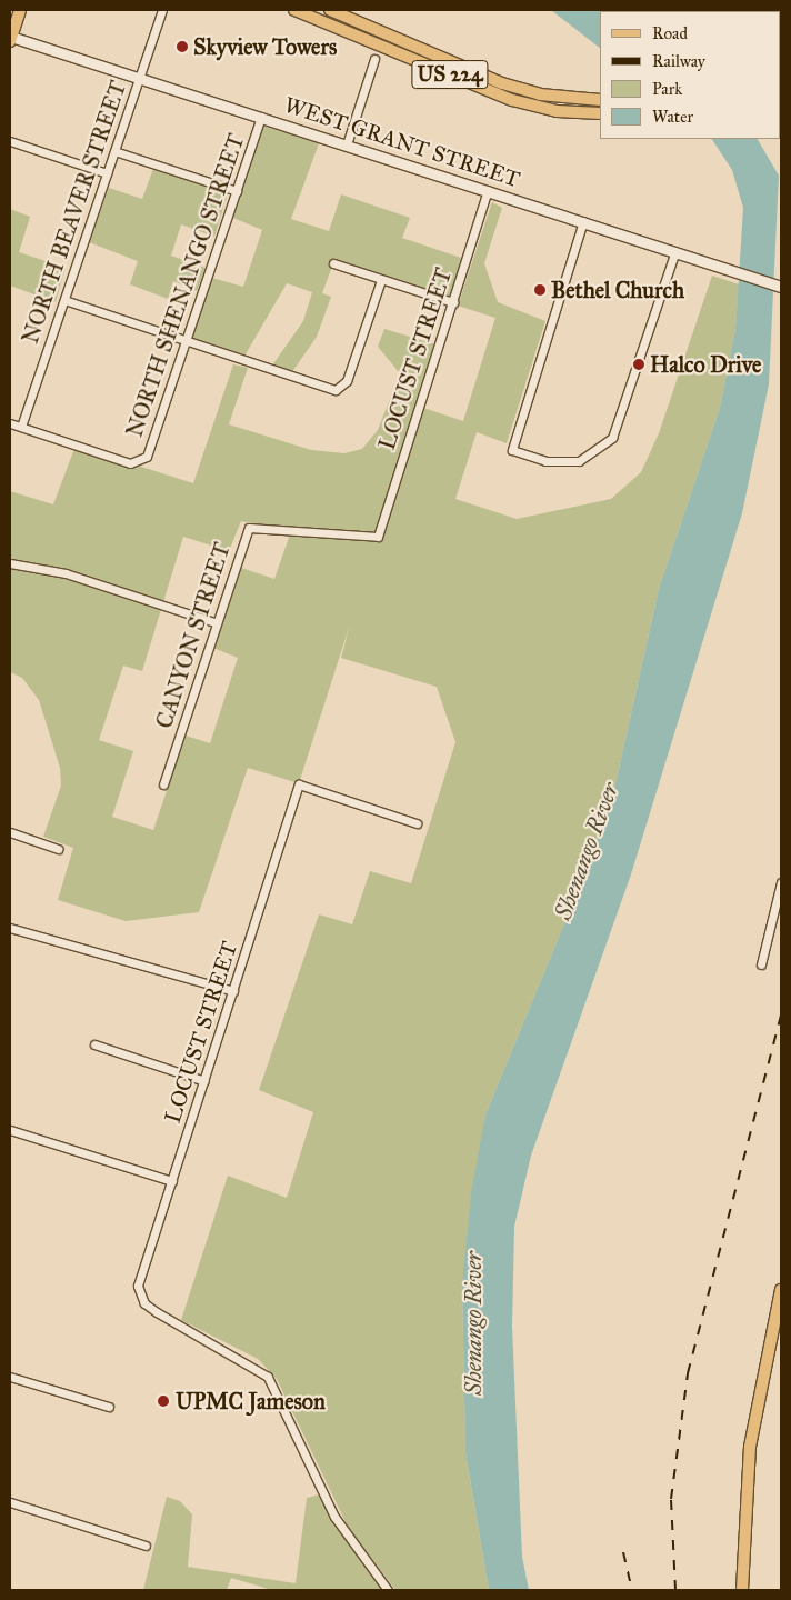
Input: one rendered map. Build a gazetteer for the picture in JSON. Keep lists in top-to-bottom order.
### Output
{
  "streets": {
    "main road": ["US 224"],
    "street": [
      "WEST GRANT STREET",
      "NORTH BEAVER STREET",
      "NORTH SHENANGO STREET",
      "LOCUST STREET",
      "CANYON STREET"
    ]
  },
  "crossings": [
    ["WEST GRANT STREET", "NORTH BEAVER STREET"],
    ["WEST GRANT STREET", "NORTH SHENANGO STREET"],
    ["WEST GRANT STREET", "LOCUST STREET"],
    ["NORTH BEAVER STREET", "NORTH SHENANGO STREET"],
    ["LOCUST STREET", "CANYON STREET"]
  ],
  "water": ["Shenango River"],
  "places": [
    "Skyview Towers",
    "Bethel Church",
    "Halco Drive",
    "UPMC Jameson"
  ],
  "legend": [
    "Road",
    "Railway",
    "Park",
    "Water"
  ]
}
